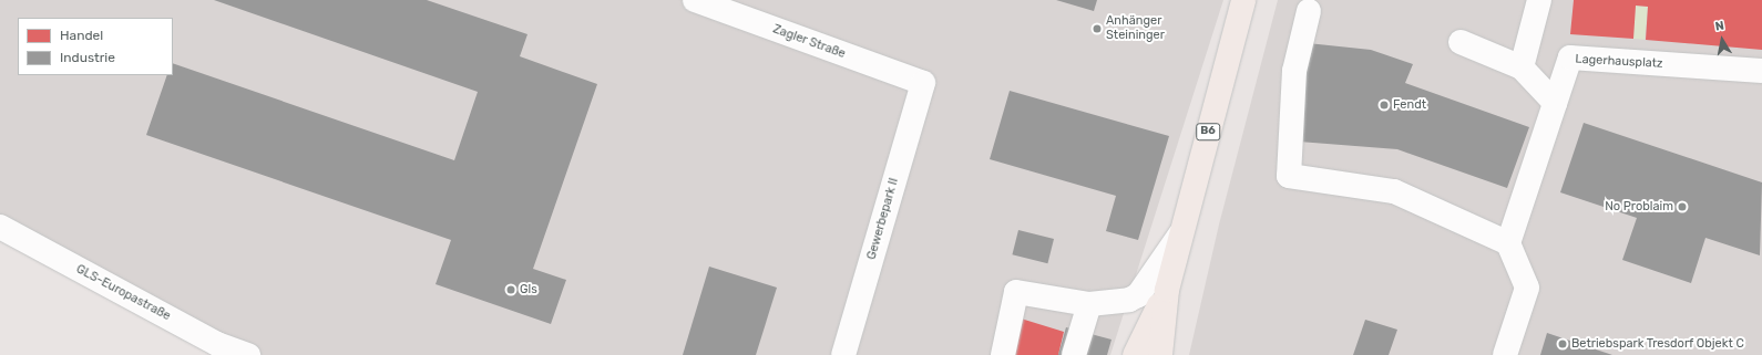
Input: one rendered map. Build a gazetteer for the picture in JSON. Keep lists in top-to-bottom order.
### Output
{
  "streets": {
    "main road": ["B6"],
    "street": [
      "Zagler Straße",
      "Lagerhausplatz",
      "Gewerbepark II",
      "GLS-Europastraße"
    ]
  },
  "crossings": [
    ["Zagler Straße", "Gewerbepark II"]
  ],
  "places": [
    "Anhänger Steininger",
    "Fendt",
    "No Problaim",
    "Gls",
    "Betriebspark Tresdorf Objekt C"
  ],
  "legend": ["Handel", "Industrie"],
  "north": "top"
}
